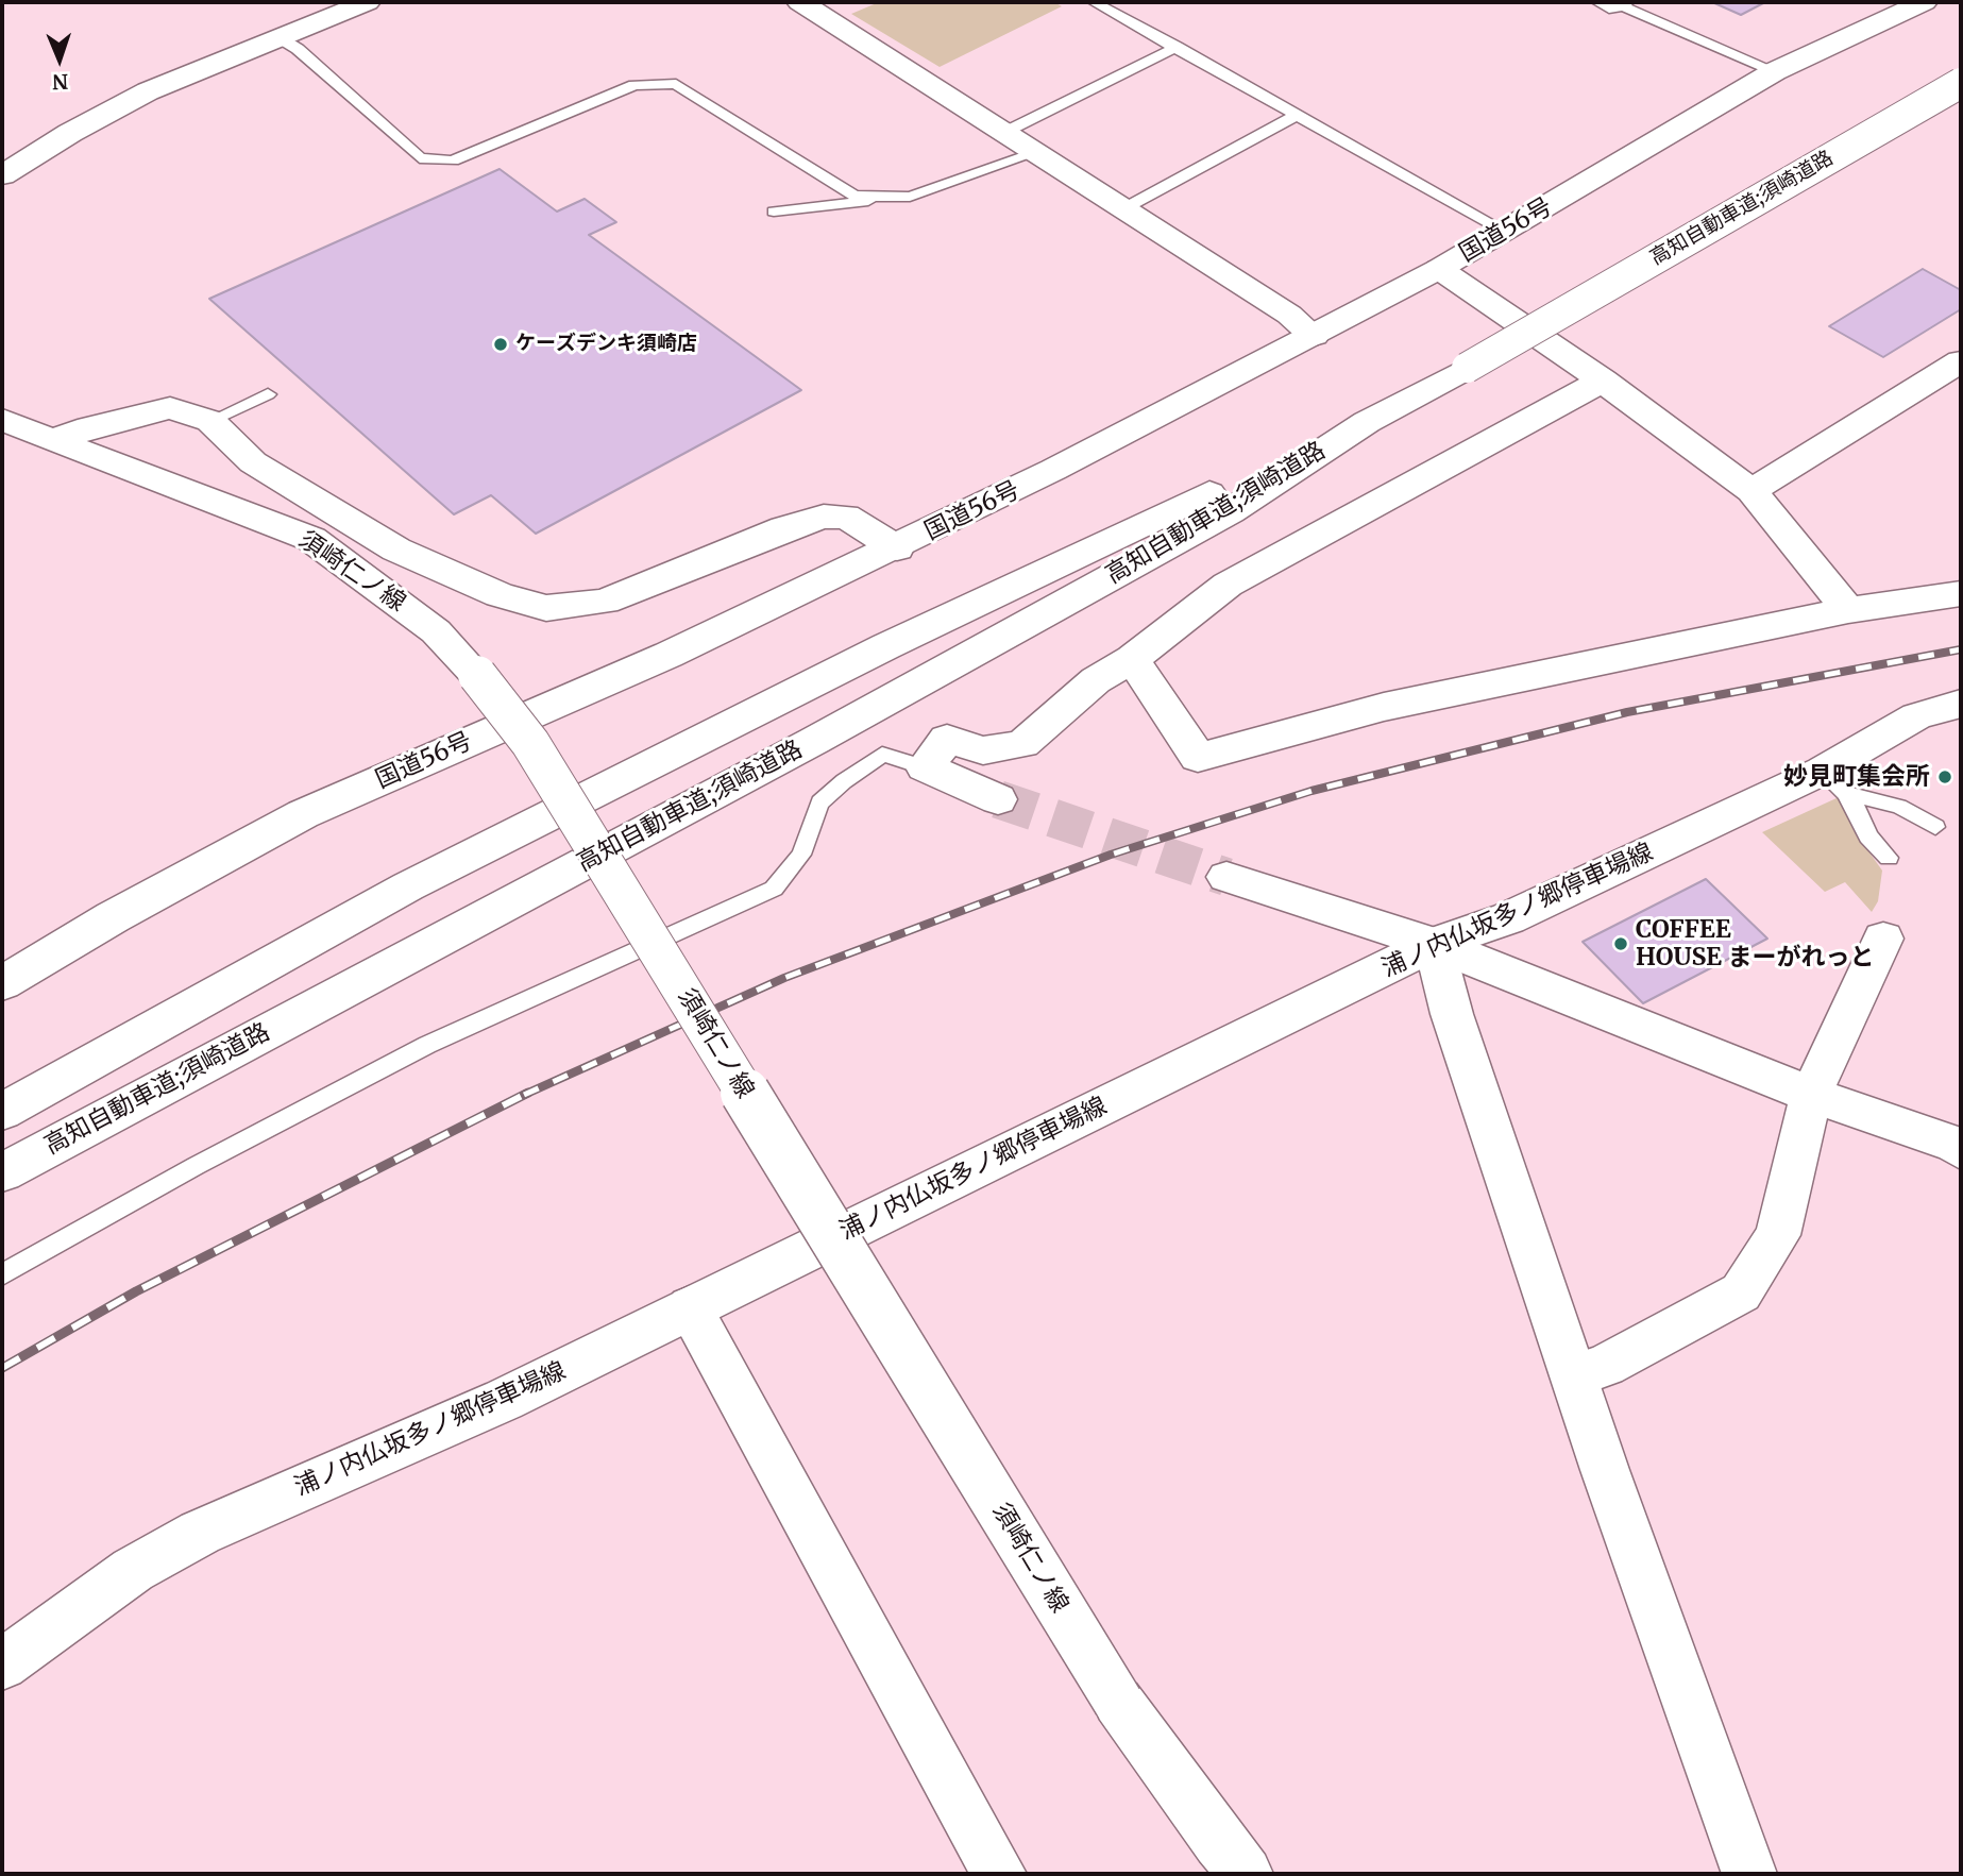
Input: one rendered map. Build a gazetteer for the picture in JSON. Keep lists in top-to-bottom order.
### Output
{
  "streets": {
    "main road": [
      "高知自動車道;須崎道路",
      "国道56号",
      "須崎仁ノ線",
      "浦ノ内仏坂多ノ郷停車場線"
    ]
  },
  "places": ["ケーズデンキ須崎店", "妙見町集会所", "COFFEE HOUSE まーがれっと"],
  "north": "bottom"
}
